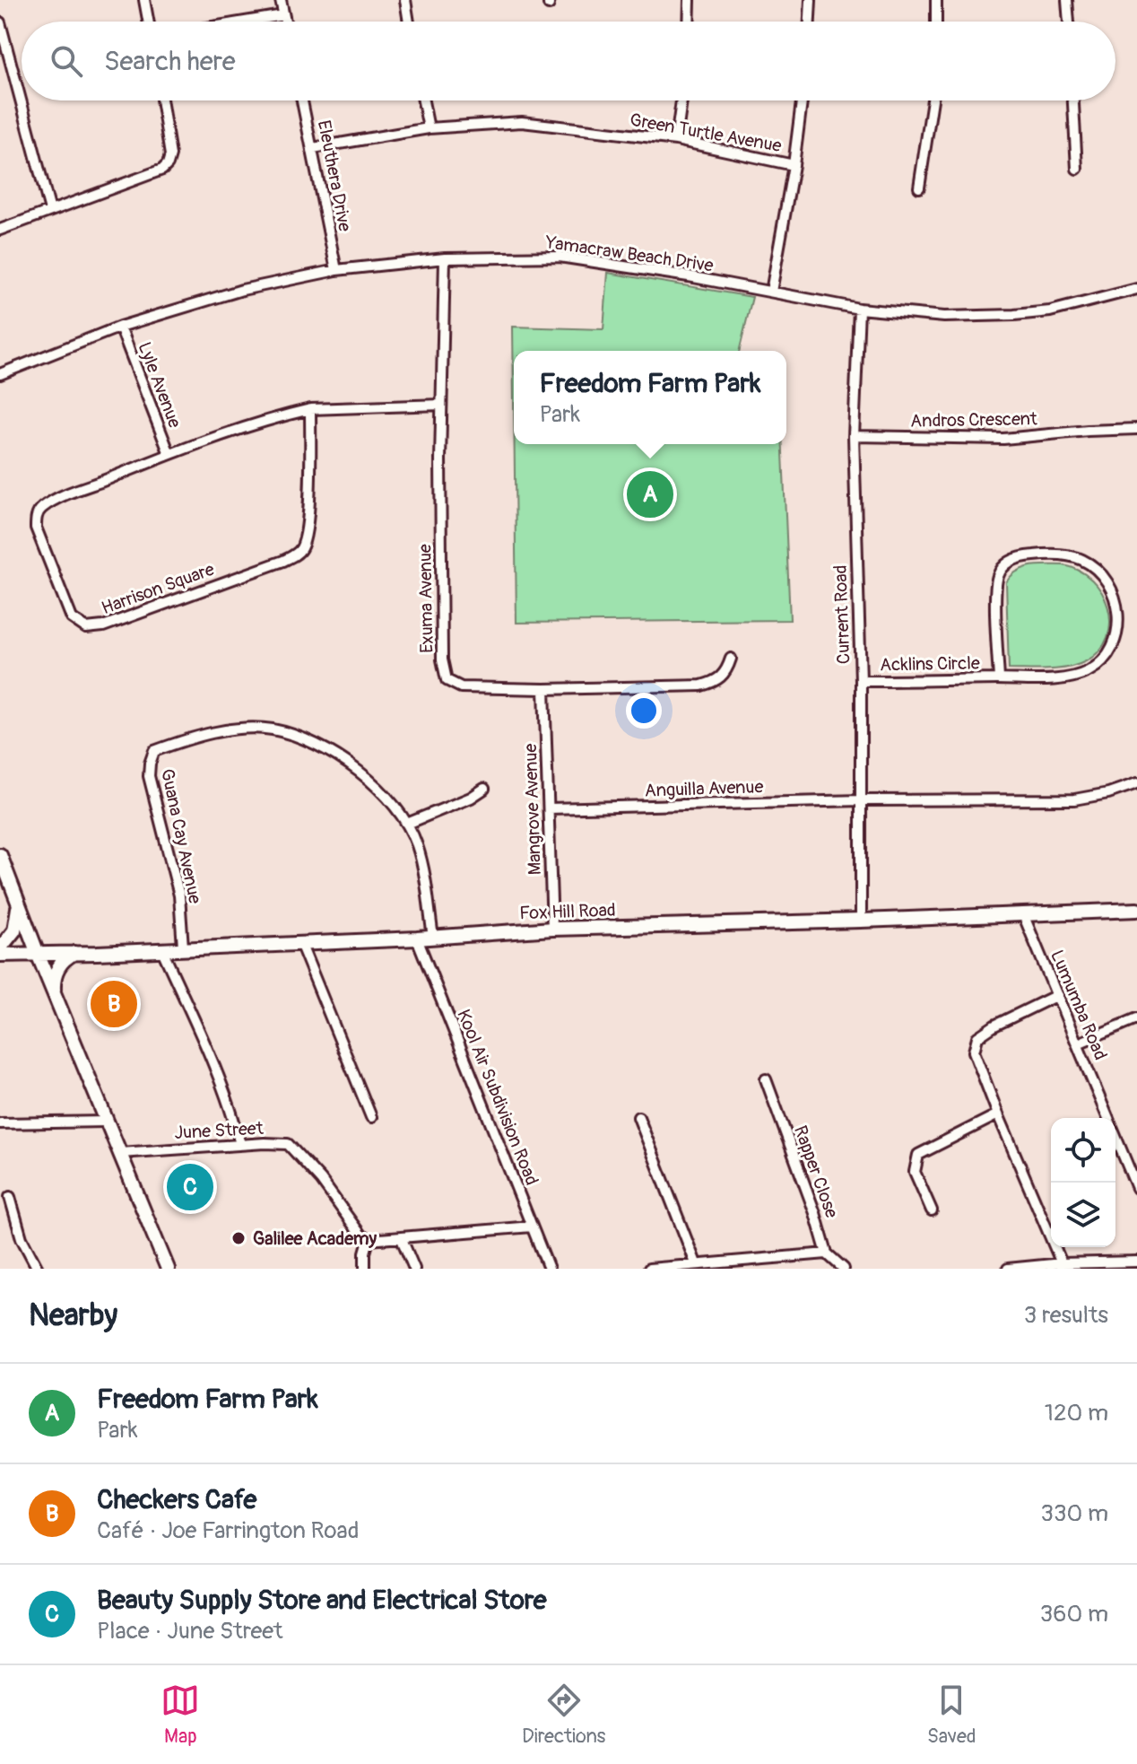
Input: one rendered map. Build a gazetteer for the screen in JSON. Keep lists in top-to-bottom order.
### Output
{
  "streets": {
    "main road": ["Fox Hill Road"],
    "street": [
      "Green Turtle Avenue",
      "Eleuthera Drive",
      "Yamacraw Beach Drive",
      "Lyle Avenue",
      "Andros Crescent",
      "Harrison Square",
      "Exuma Avenue",
      "Current Road",
      "Acklins Circle",
      "Anguilla Avenue",
      "Mangrove Avenue",
      "Guana Cay Avenue",
      "Lumumba Road",
      "Kool Air Subdivision Road",
      "June Street",
      "Rapper Close"
    ]
  },
  "crossings": [
    ["Green Turtle Avenue", "Eleuthera Drive"],
    ["Eleuthera Drive", "Yamacraw Beach Drive"],
    ["Yamacraw Beach Drive", "Lyle Avenue"],
    ["Yamacraw Beach Drive", "Exuma Avenue"],
    ["Yamacraw Beach Drive", "Current Road"],
    ["Lyle Avenue", "Harrison Square"],
    ["Andros Crescent", "Current Road"],
    ["Harrison Square", "Exuma Avenue"],
    ["Exuma Avenue", "Mangrove Avenue"],
    ["Current Road", "Acklins Circle"],
    ["Current Road", "Anguilla Avenue"],
    ["Current Road", "Fox Hill Road"],
    ["Anguilla Avenue", "Mangrove Avenue"],
    ["Mangrove Avenue", "Fox Hill Road"],
    ["Guana Cay Avenue", "Fox Hill Road"],
    ["Fox Hill Road", "Lumumba Road"],
    ["Fox Hill Road", "Kool Air Subdivision Road"]
  ],
  "places": ["Galilee Academy"],
  "page": {
    "search": "Search here",
    "popup": ["Freedom Farm Park", "Park"],
    "pins": ["A", "B", "C"],
    "heading": ["Nearby", "3 results"],
    "list": [
      {
        "mark": "A",
        "name": "Freedom Farm Park",
        "note": "Park",
        "value": "120 m"
      },
      {
        "mark": "B",
        "name": "Checkers Cafe",
        "note": "Café · Joe Farrington Road",
        "value": "330 m"
      },
      {
        "mark": "C",
        "name": "Beauty Supply Store and Electrical Store",
        "note": "Place · June Street",
        "value": "360 m"
      }
    ],
    "nav": ["Map", "Directions", "Saved"]
  }
}
